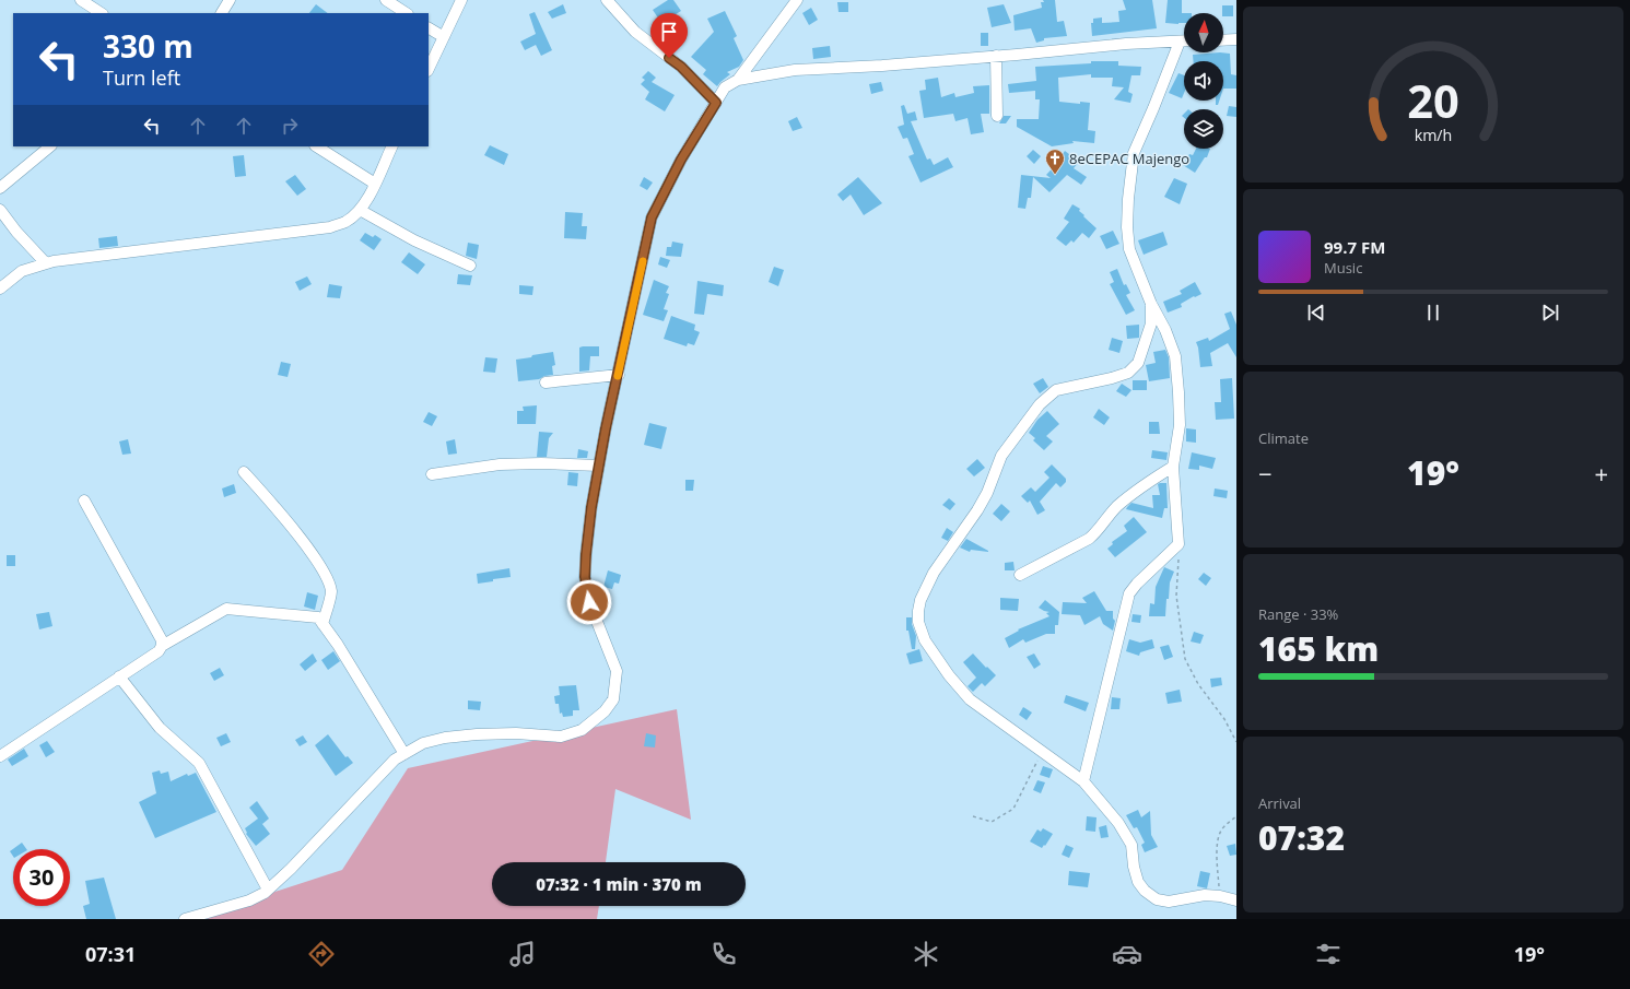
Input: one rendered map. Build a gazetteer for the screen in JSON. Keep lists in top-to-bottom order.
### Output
{
  "places": {
    "church": ["8eCEPAC Majengo"]
  },
  "north": "top",
  "page": {
    "turn": ["330 m", "Turn left"],
    "song": ["99.7 FM", "Music"],
    "tile": [
      "Climate",
      ["Range · 33%", "165 km"],
      ["Arrival", "07:32"]
    ],
    "heat": ["−", "19°", "+"],
    "limit": "30",
    "trip": "07:32 · 1 min · 370 m",
    "tabs": ["07:31", "19°"],
    "gauge": ["20", "km/h"]
  }
}
